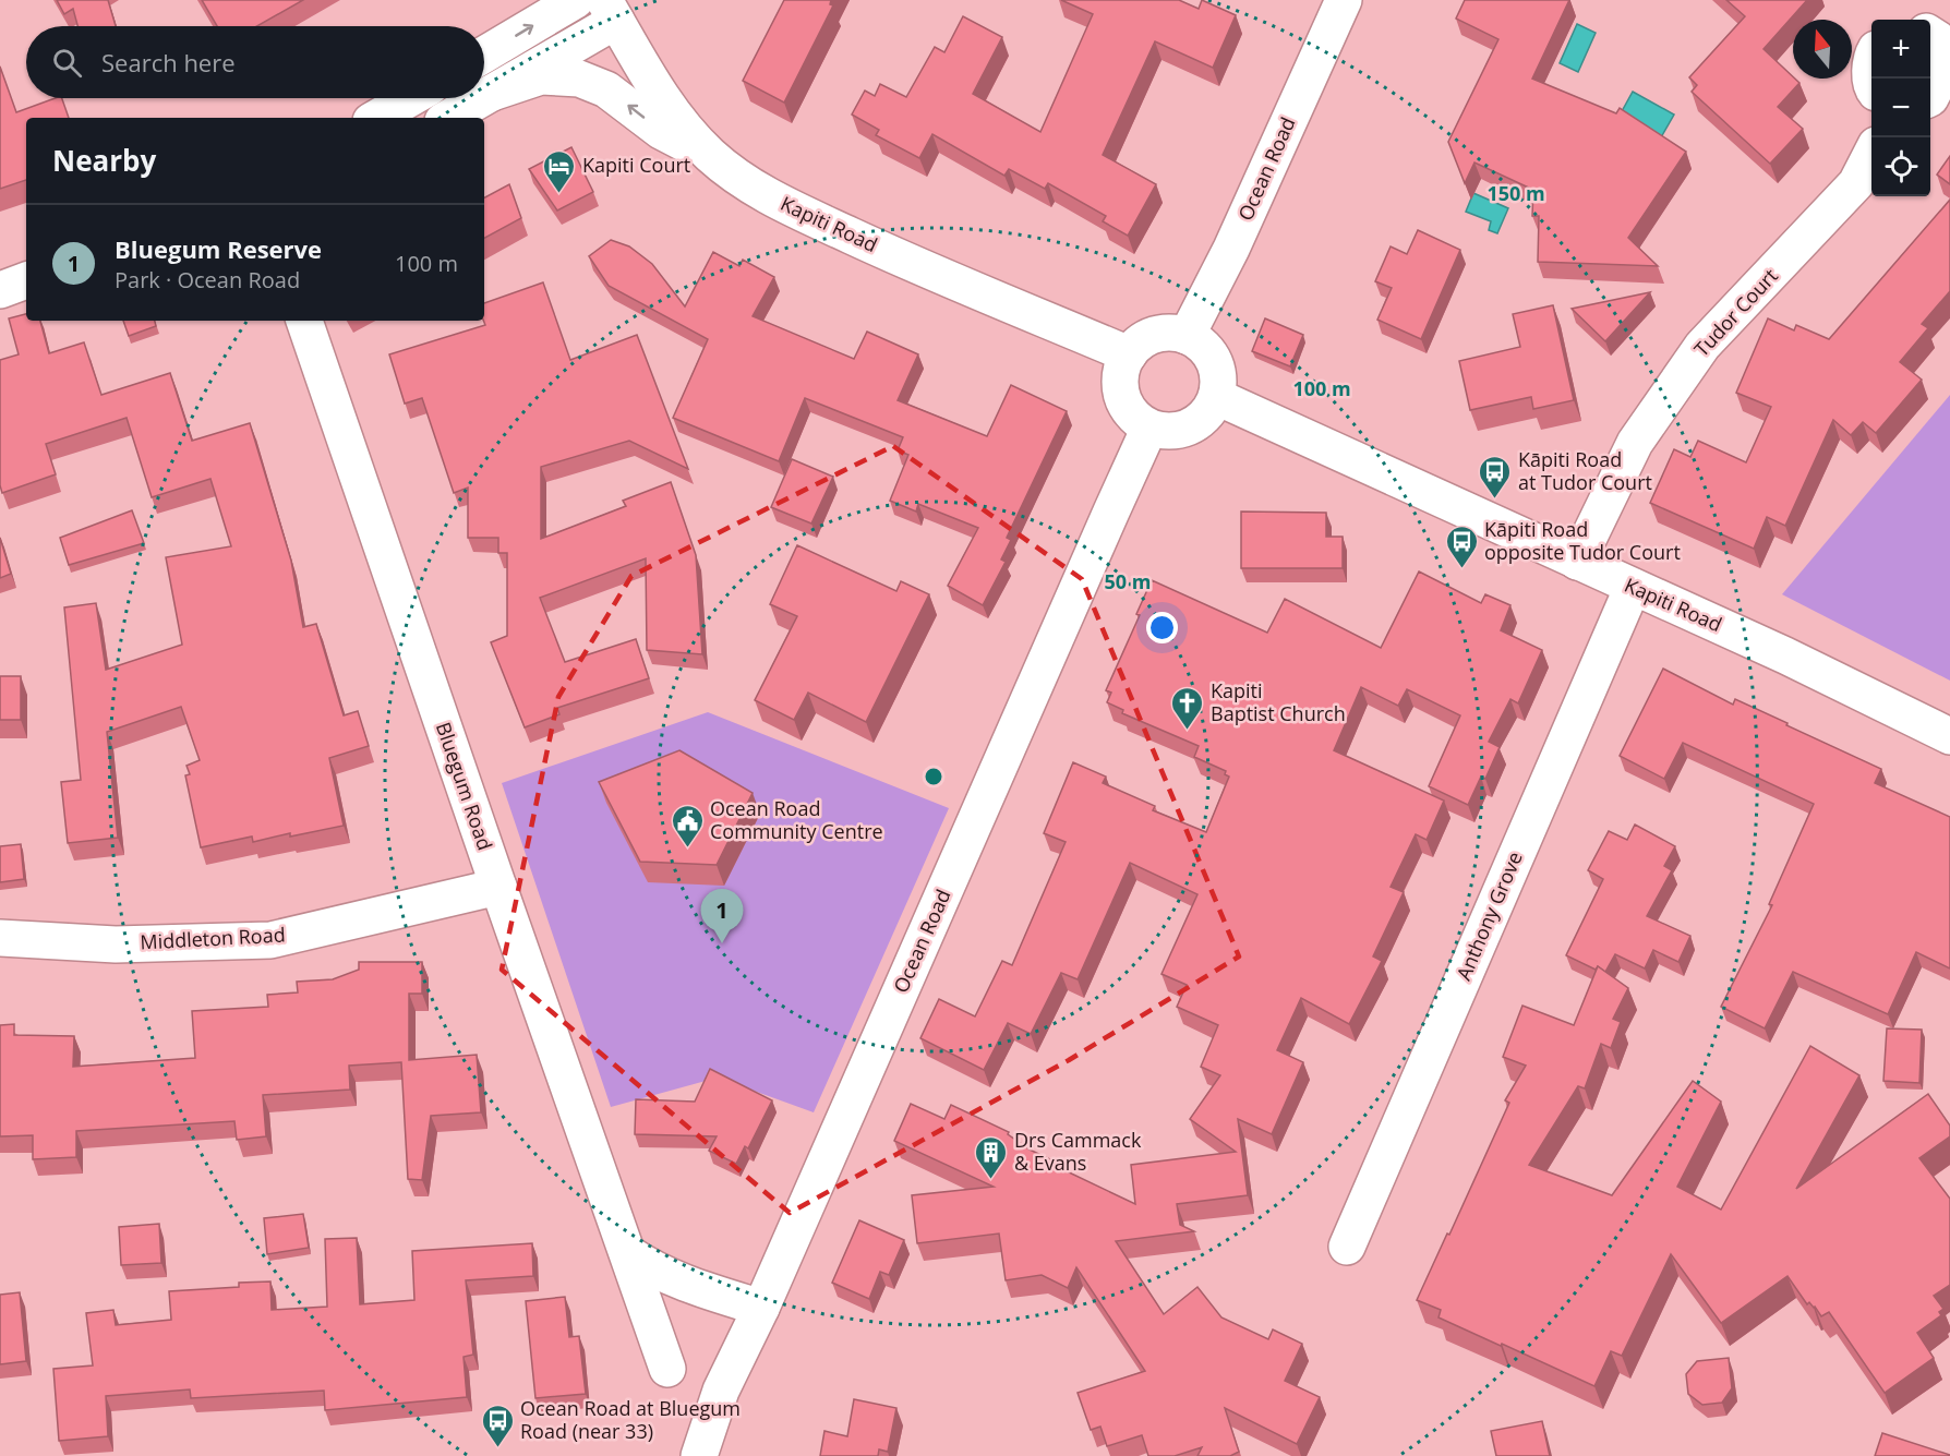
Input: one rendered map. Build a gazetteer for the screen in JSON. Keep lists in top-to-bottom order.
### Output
{
  "streets": {
    "street": [
      "Ocean Road",
      "Kapiti Road",
      "Tudor Court",
      "Bluegum Road",
      "Anthony Grove",
      "Middleton Road"
    ]
  },
  "crossings": [
    ["Ocean Road", "Kapiti Road"],
    ["Kapiti Road", "Tudor Court"],
    ["Kapiti Road", "Anthony Grove"],
    ["Bluegum Road", "Middleton Road"]
  ],
  "places": {
    "hotel": ["Kapiti Court"],
    "bus stop": ["Kāpiti Road at Tudor Court", "Kāpiti Road opposite Tudor Court", "Ocean Road at Bluegum Road (near 33)"],
    "church": ["Kapiti Baptist Church"],
    "public building": ["Ocean Road Community Centre"],
    "building": ["Drs Cammack & Evans"]
  },
  "north": "top",
  "page": {
    "map_buttons": ["+", "−"],
    "search": "Search here",
    "heading": "Nearby",
    "list": [
      {
        "mark": "1",
        "name": "Bluegum Reserve",
        "note": "Park · Ocean Road",
        "value": "100 m"
      }
    ],
    "pins": "1"
  },
  "rings": ["150 m", "100 m", "50 m"]
}
